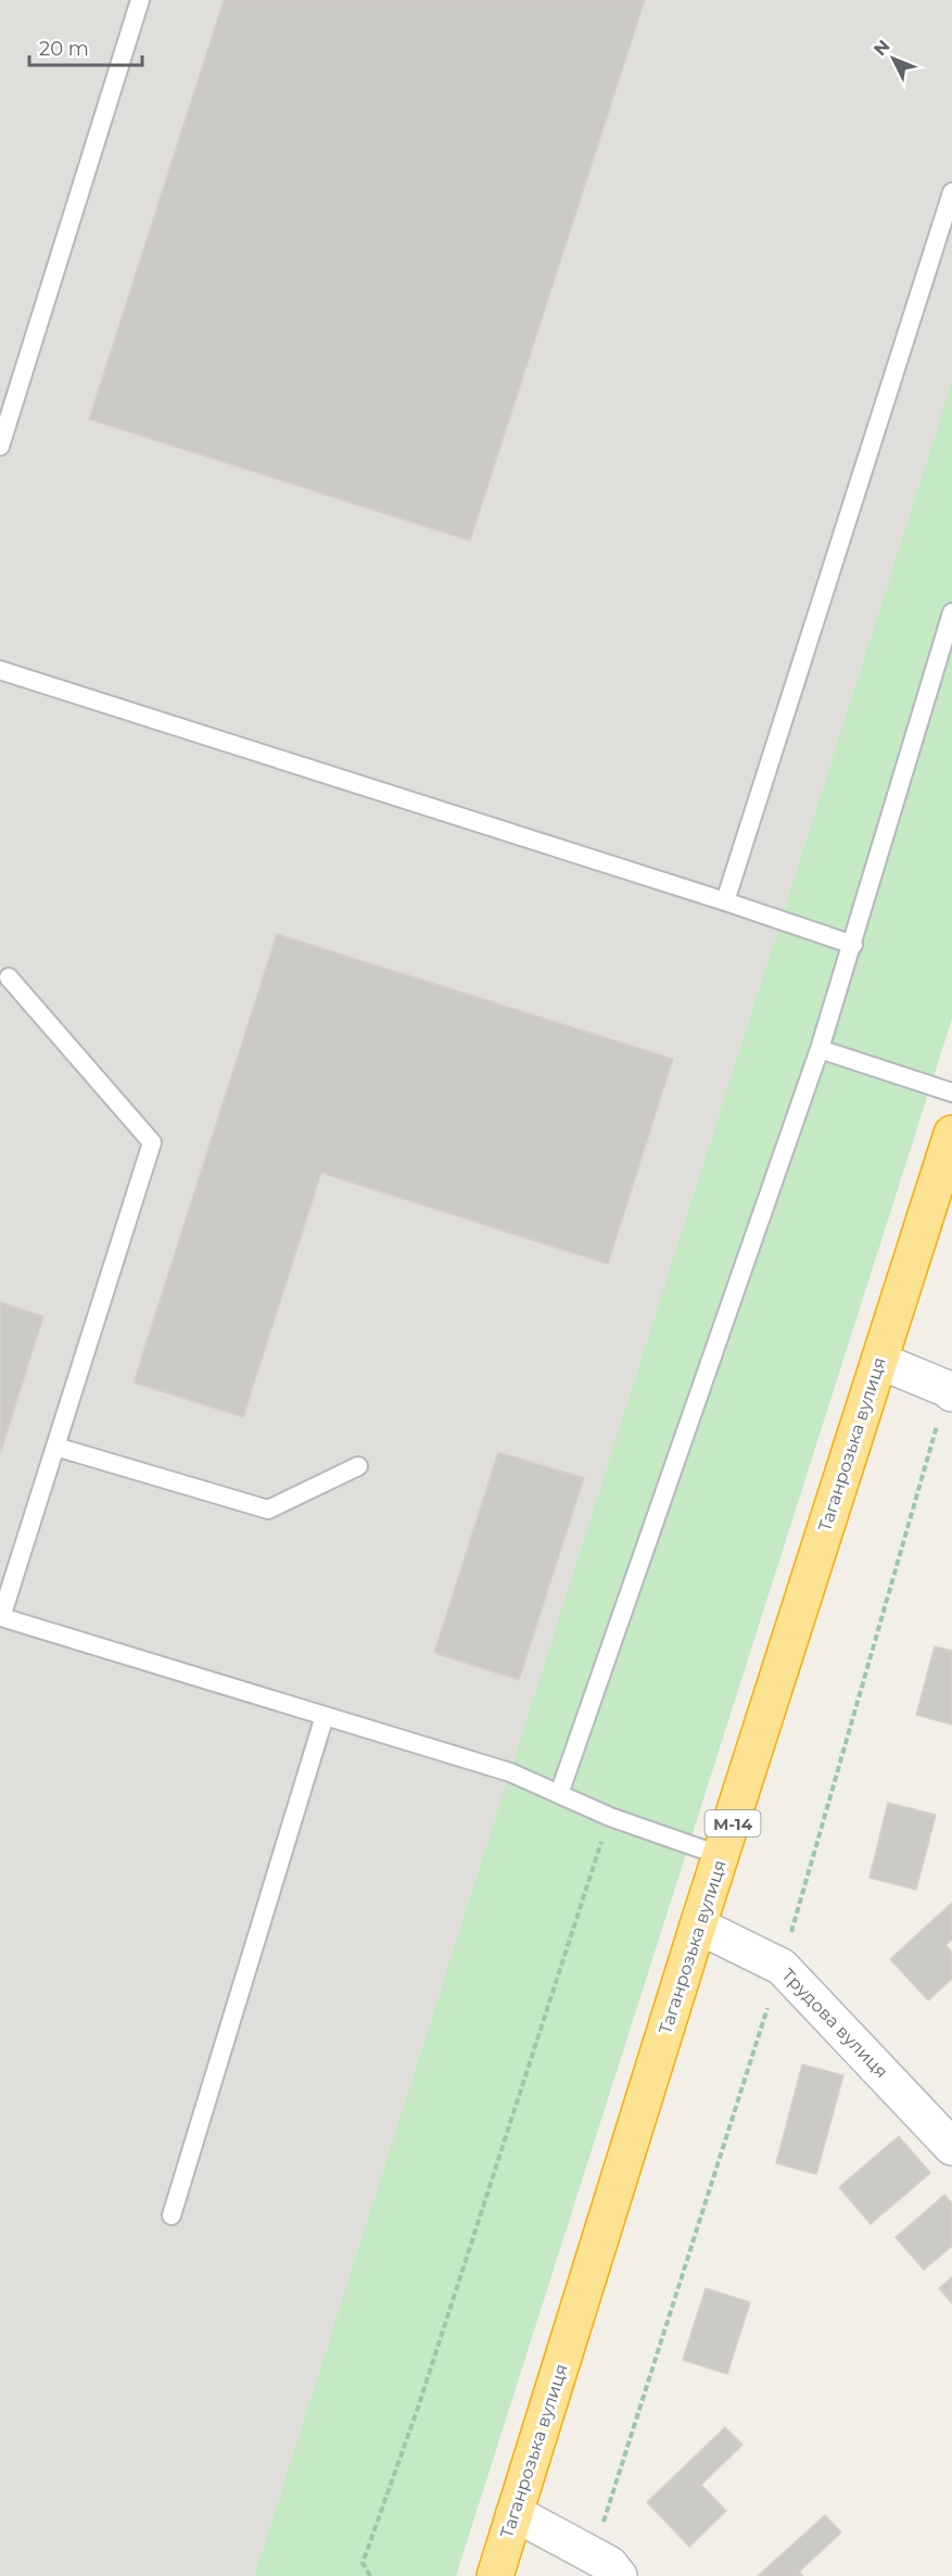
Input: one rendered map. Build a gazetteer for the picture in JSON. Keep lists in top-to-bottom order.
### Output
{
  "streets": {
    "highway": ["Таганрозька вулиця", "М-14"],
    "street": ["Трудова вулиця"]
  },
  "crossings": [
    ["Таганрозька вулиця", "Трудова вулиця"]
  ],
  "scale_bar": "20 m",
  "north": "top left"
}
